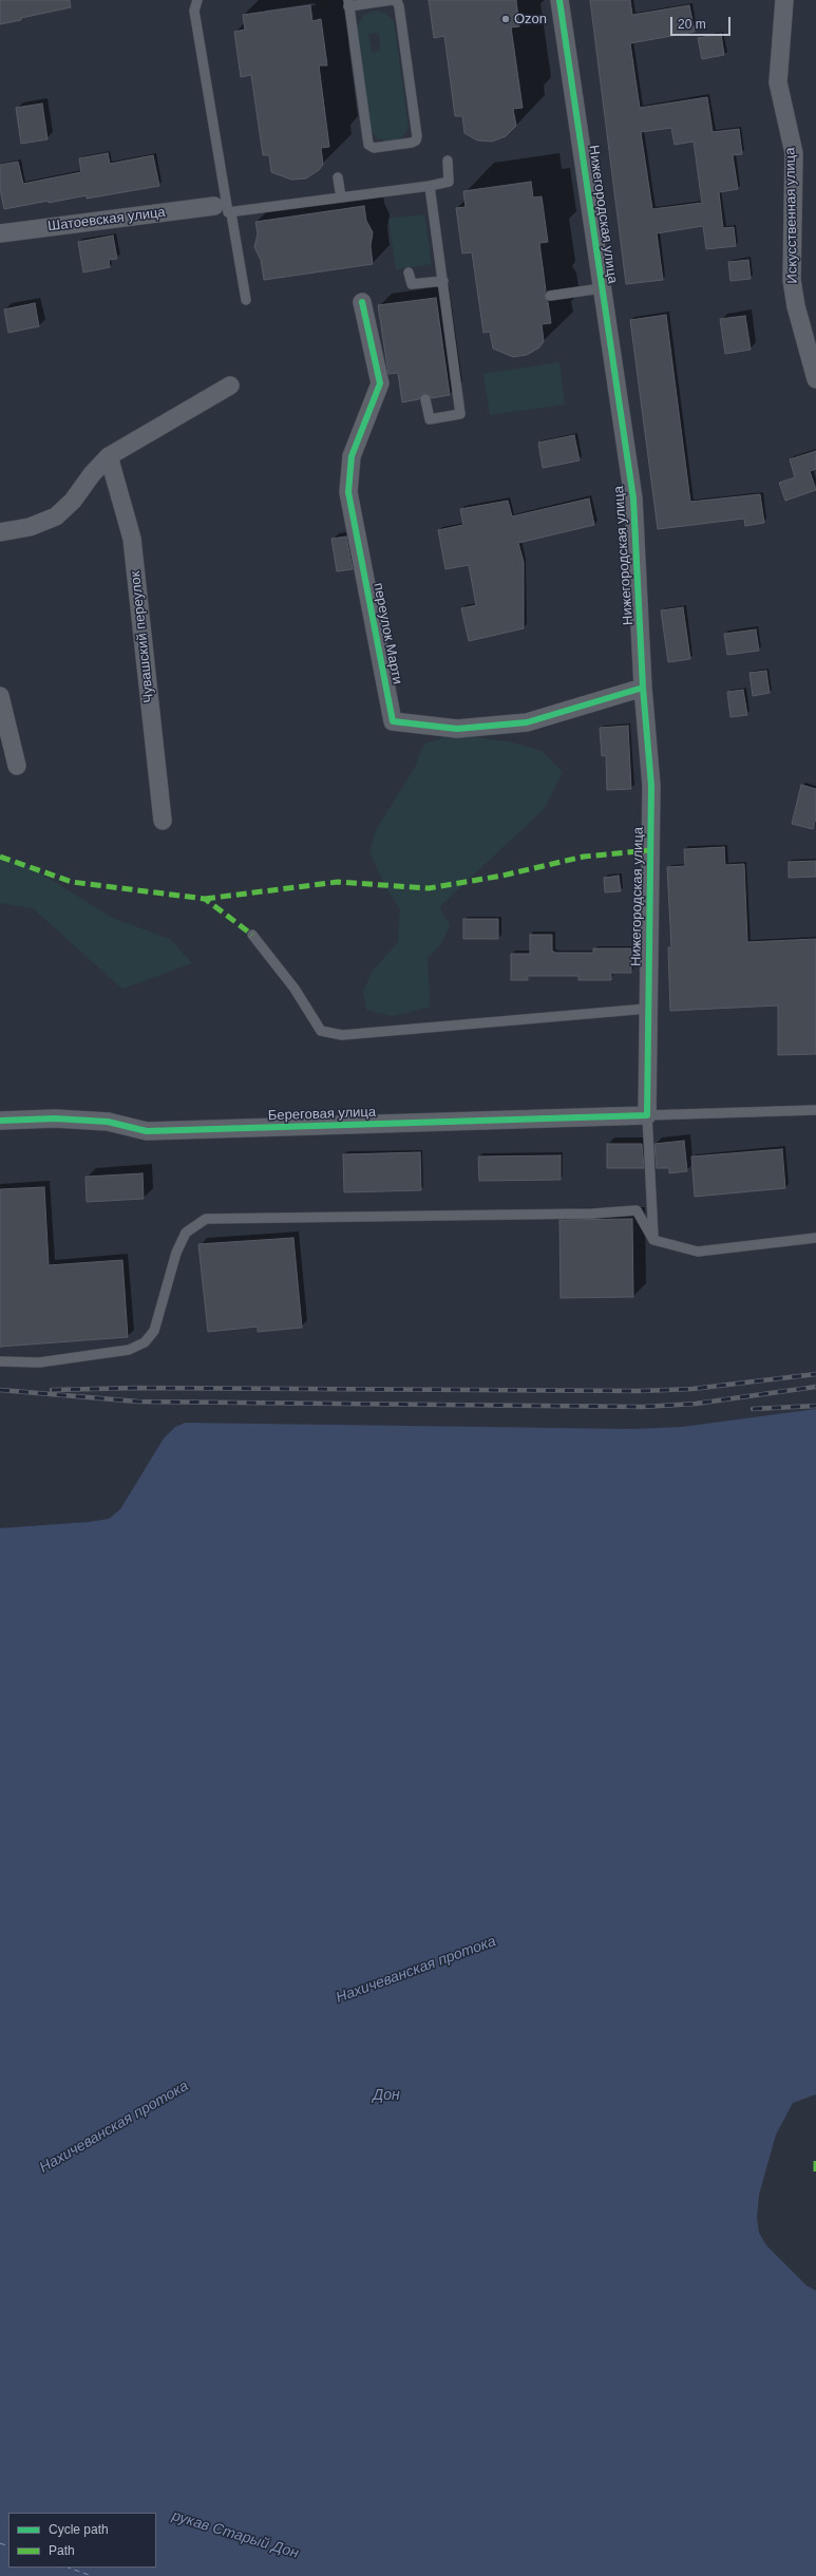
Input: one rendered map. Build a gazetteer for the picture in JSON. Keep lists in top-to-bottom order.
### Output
{
  "streets": {
    "street": [
      "Нижегородская улица",
      "Искусственная улица",
      "Шатоевская улица",
      "переулок Марти",
      "Чувашский переулок",
      "Береговая улица"
    ]
  },
  "crossings": [
    ["Нижегородская улица", "переулок Марти"],
    ["Нижегородская улица", "Береговая улица"]
  ],
  "water": ["Нахичеванская протока", "Дон", "рукав Старый Дон"],
  "places": ["Ozon"],
  "legend": ["Cycle path", "Path"],
  "scale_bar": "20 m"
}
